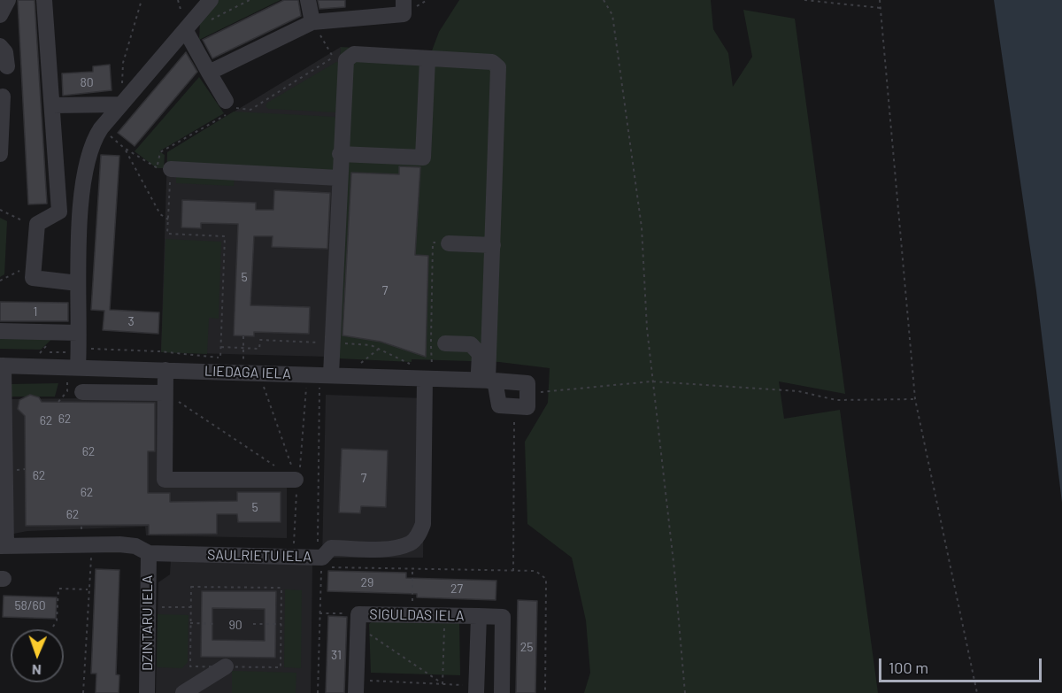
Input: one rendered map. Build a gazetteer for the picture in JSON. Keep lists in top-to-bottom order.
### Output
{
  "streets": {
    "street": [
      "LIEDAGA IELA",
      "SAULRIETU IELA",
      "SIGULDAS IELA",
      "DZINTARU IELA"
    ]
  },
  "crossings": [
    ["LIEDAGA IELA", "SAULRIETU IELA"],
    ["SAULRIETU IELA", "DZINTARU IELA"]
  ],
  "house_numbers": [
    "80",
    "5",
    "7",
    "1",
    "3",
    "62",
    "62",
    "62",
    "62",
    "7",
    "62",
    "5",
    "62",
    "29",
    "27",
    "58/60",
    "90",
    "25",
    "31"
  ],
  "scale_bar": "100 m",
  "north": "bottom"
}
